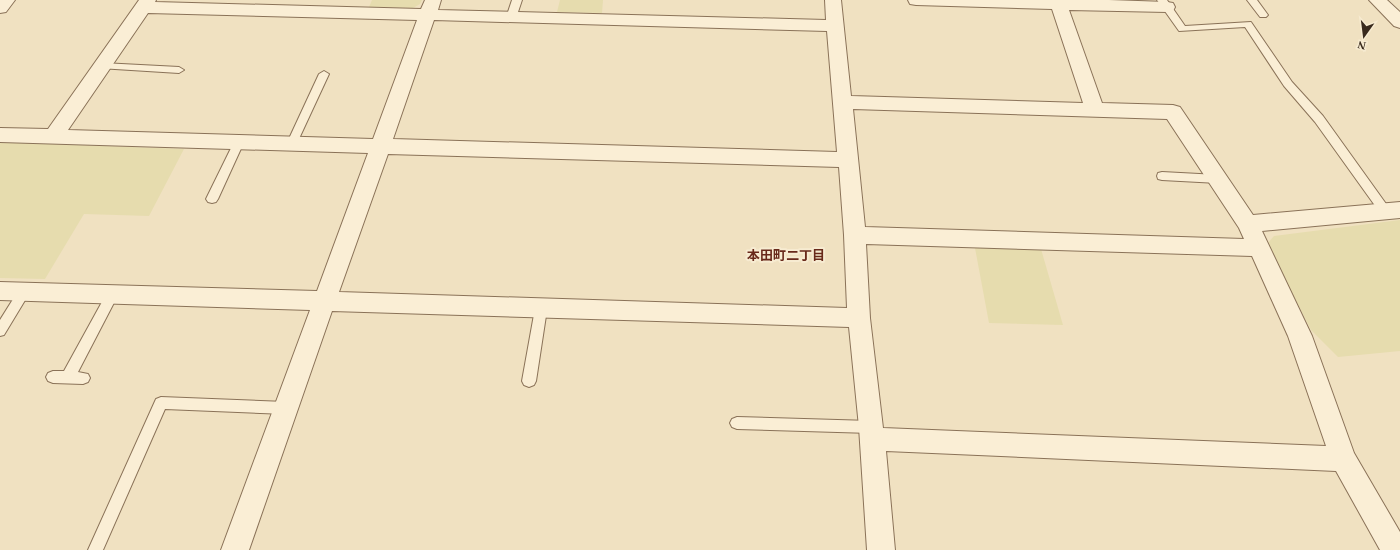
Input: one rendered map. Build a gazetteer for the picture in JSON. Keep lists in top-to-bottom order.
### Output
{
  "districts": ["本田町二丁目"],
  "north": "bottom"
}
